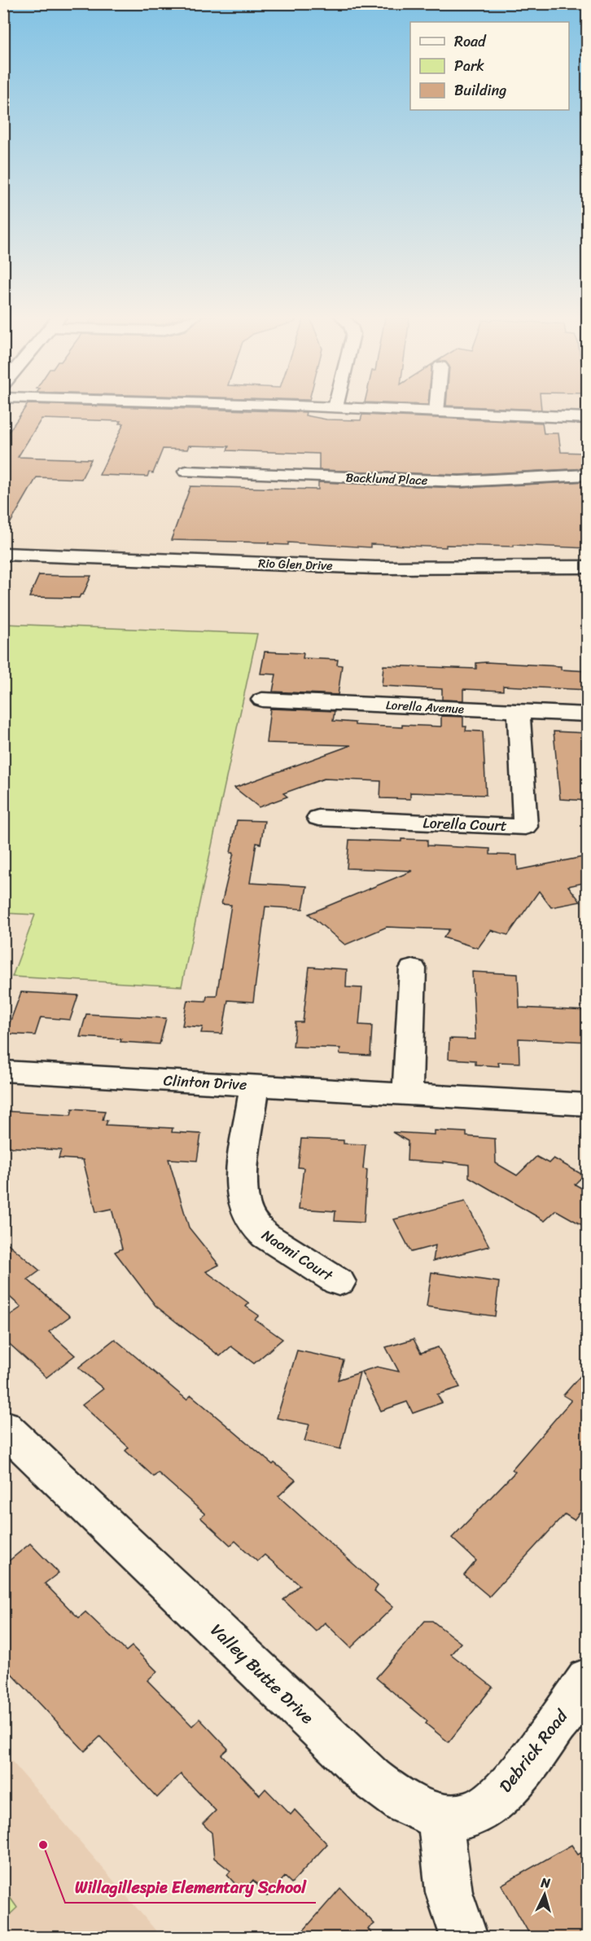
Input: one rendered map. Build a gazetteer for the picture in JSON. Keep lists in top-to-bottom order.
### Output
{
  "streets": {
    "street": [
      "Backlund Place",
      "Rio Glen Drive",
      "Lorella Avenue",
      "Lorella Court",
      "Clinton Drive",
      "Naomi Court",
      "Valley Butte Drive",
      "Debrick Road"
    ]
  },
  "crossings": [
    ["Lorella Avenue", "Lorella Court"],
    ["Clinton Drive", "Naomi Court"],
    ["Valley Butte Drive", "Debrick Road"]
  ],
  "places": ["Willagillespie Elementary School"],
  "legend": ["Road", "Park", "Building"],
  "north": "top"
}
